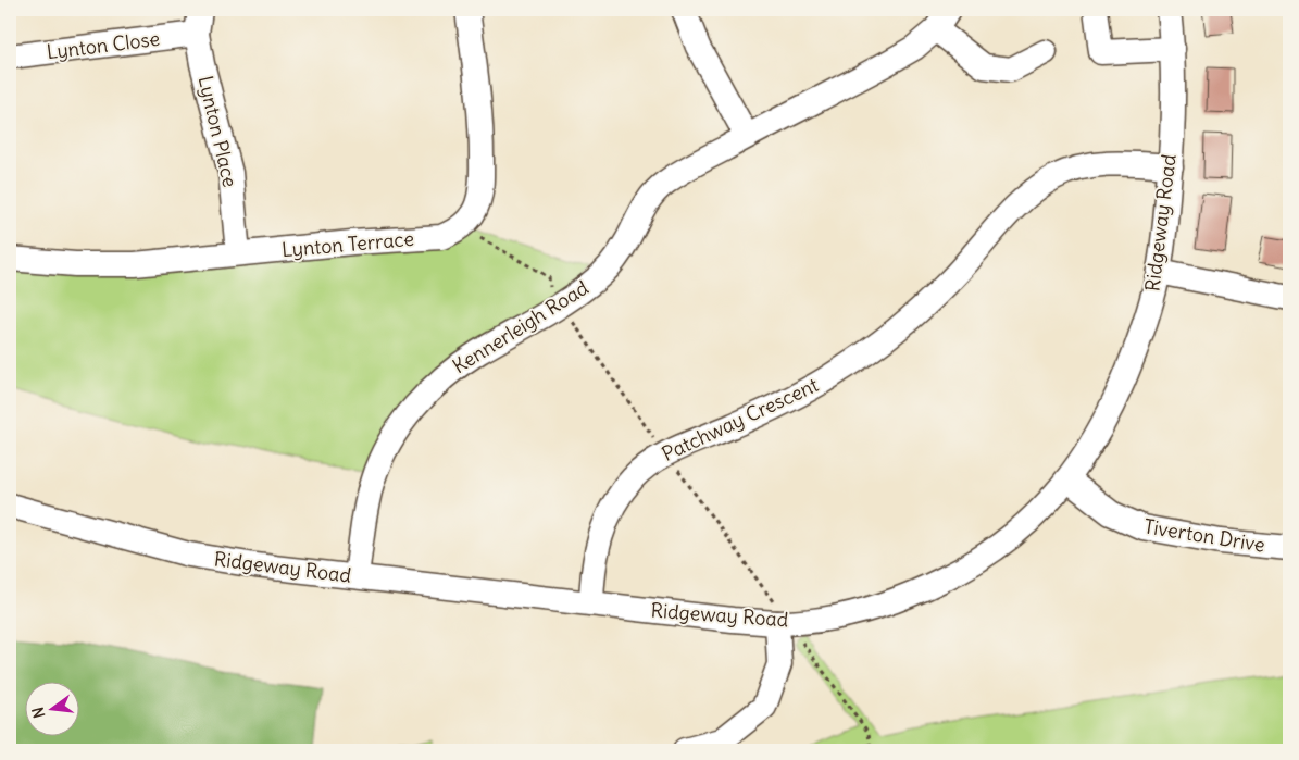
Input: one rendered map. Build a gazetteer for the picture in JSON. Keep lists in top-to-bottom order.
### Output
{
  "streets": {
    "street": [
      "Lynton Close",
      "Lynton Place",
      "Ridgeway Road",
      "Lynton Terrace",
      "Kennerleigh Road",
      "Patchway Crescent",
      "Tiverton Drive"
    ]
  },
  "crossings": [
    ["Lynton Close", "Lynton Place"],
    ["Lynton Place", "Lynton Terrace"],
    ["Ridgeway Road", "Kennerleigh Road"],
    ["Ridgeway Road", "Patchway Crescent"],
    ["Ridgeway Road", "Tiverton Drive"]
  ],
  "north": "left"
}
